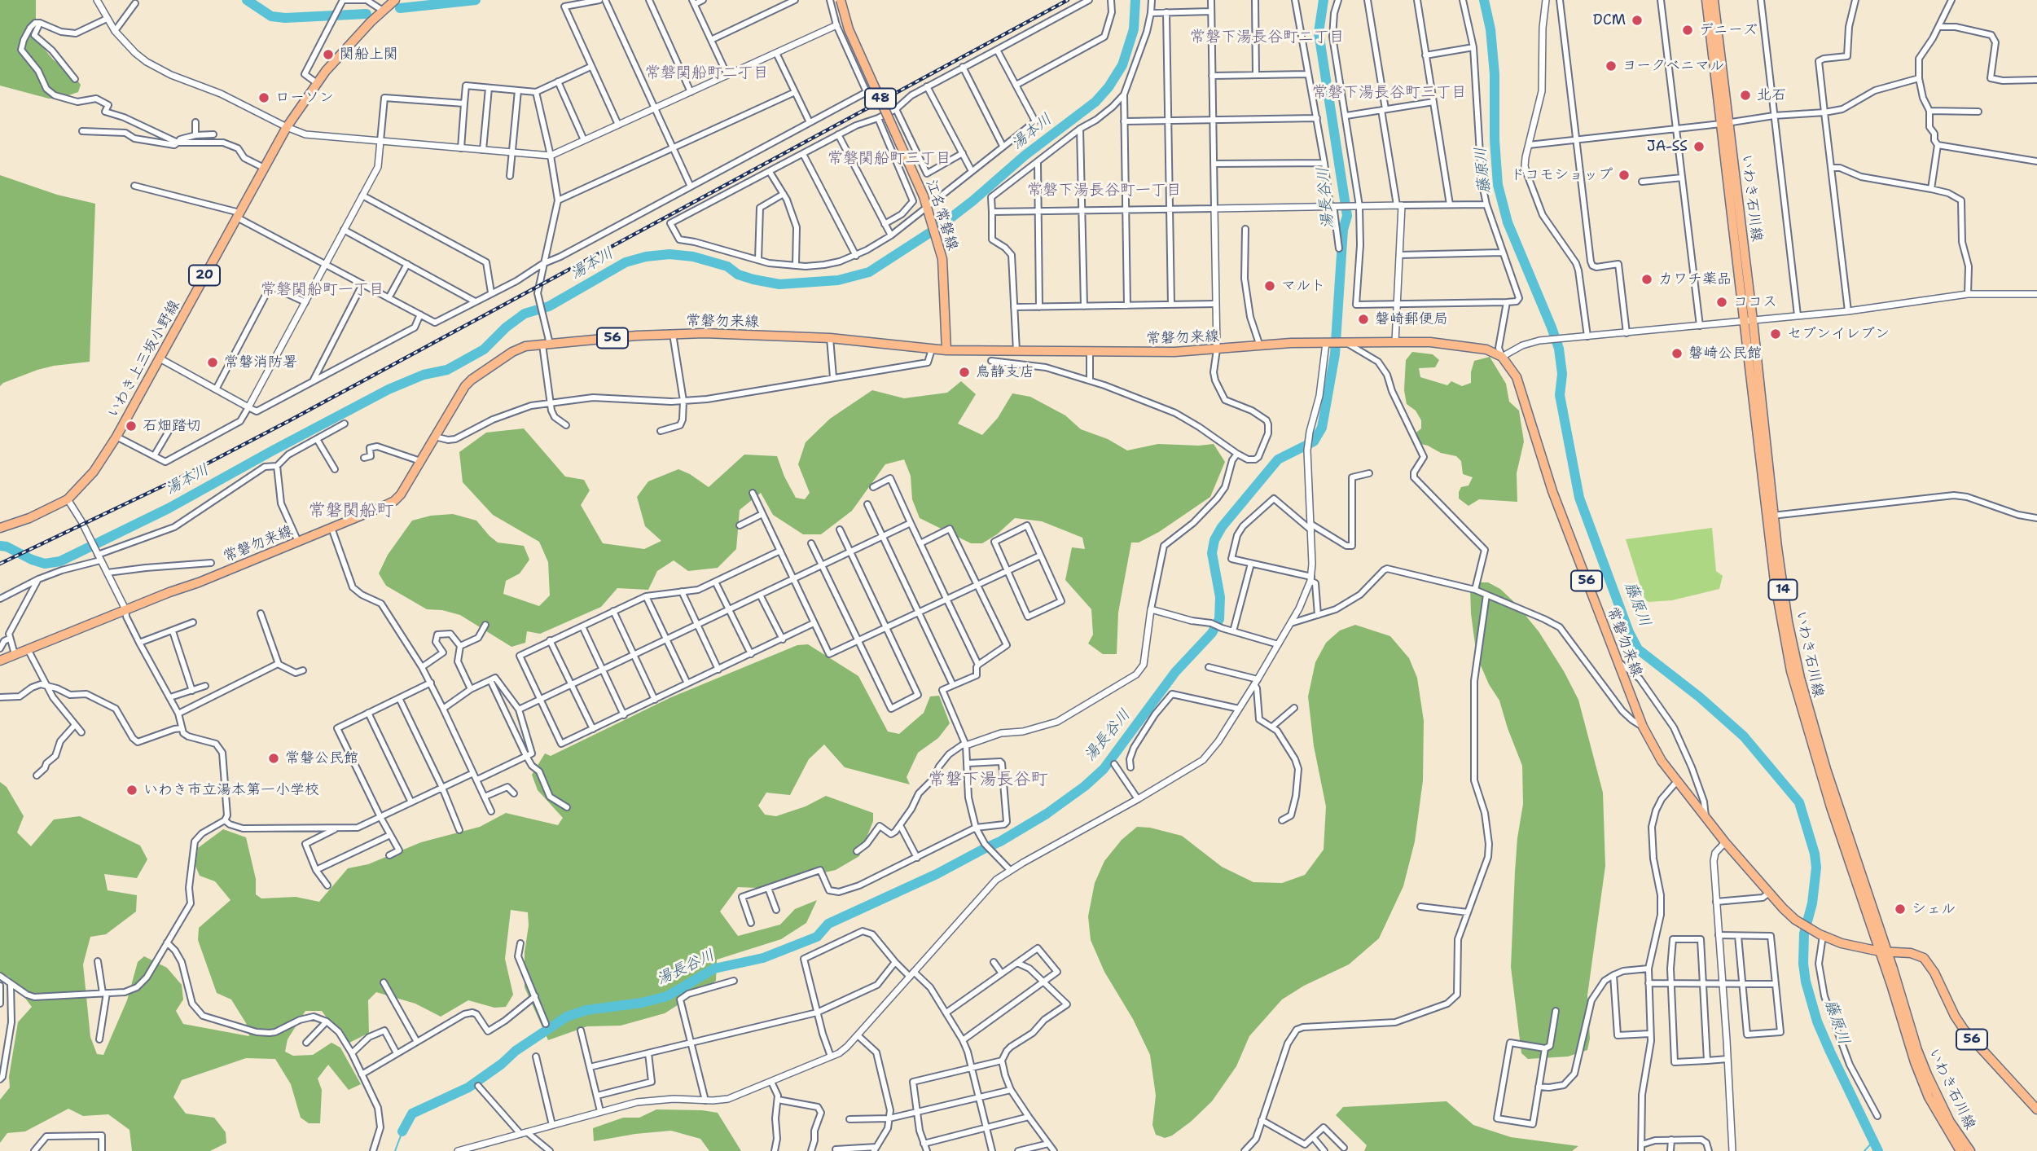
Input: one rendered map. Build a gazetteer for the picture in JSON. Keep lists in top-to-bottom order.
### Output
{
  "streets": {
    "main road": [
      "48",
      "いわき石川線",
      "江名常磐線",
      "20",
      "常磐勿来線",
      "56",
      "いわき上三坂小野線",
      "14"
    ]
  },
  "crossings": [
    ["いわき石川線", "常磐勿来線"],
    ["江名常磐線", "常磐勿来線"]
  ],
  "districts": [
    "常磐下湯長谷町二丁目",
    "常磐関船町二丁目",
    "常磐下湯長谷町三丁目",
    "常磐関船町三丁目",
    "常磐下湯長谷町一丁目",
    "常磐関船町一丁目",
    "常磐関船町",
    "常磐下湯長谷町"
  ],
  "water": ["湯本川", "藤原川", "湯長谷川"],
  "places": [
    "DCM",
    "デニーズ",
    "関船上関",
    "ヨークベニマル",
    "北石",
    "ローソン",
    "JA-SS",
    "ドコモショップ",
    "カワチ薬品",
    "マルト",
    "ココス",
    "磐崎郵便局",
    "セブンイレブン",
    "磐崎公民館",
    "常磐消防署",
    "鳥静支店",
    "石畑踏切",
    "常磐公民館",
    "いわき市立湯本第一小学校",
    "シェル"
  ]
}
